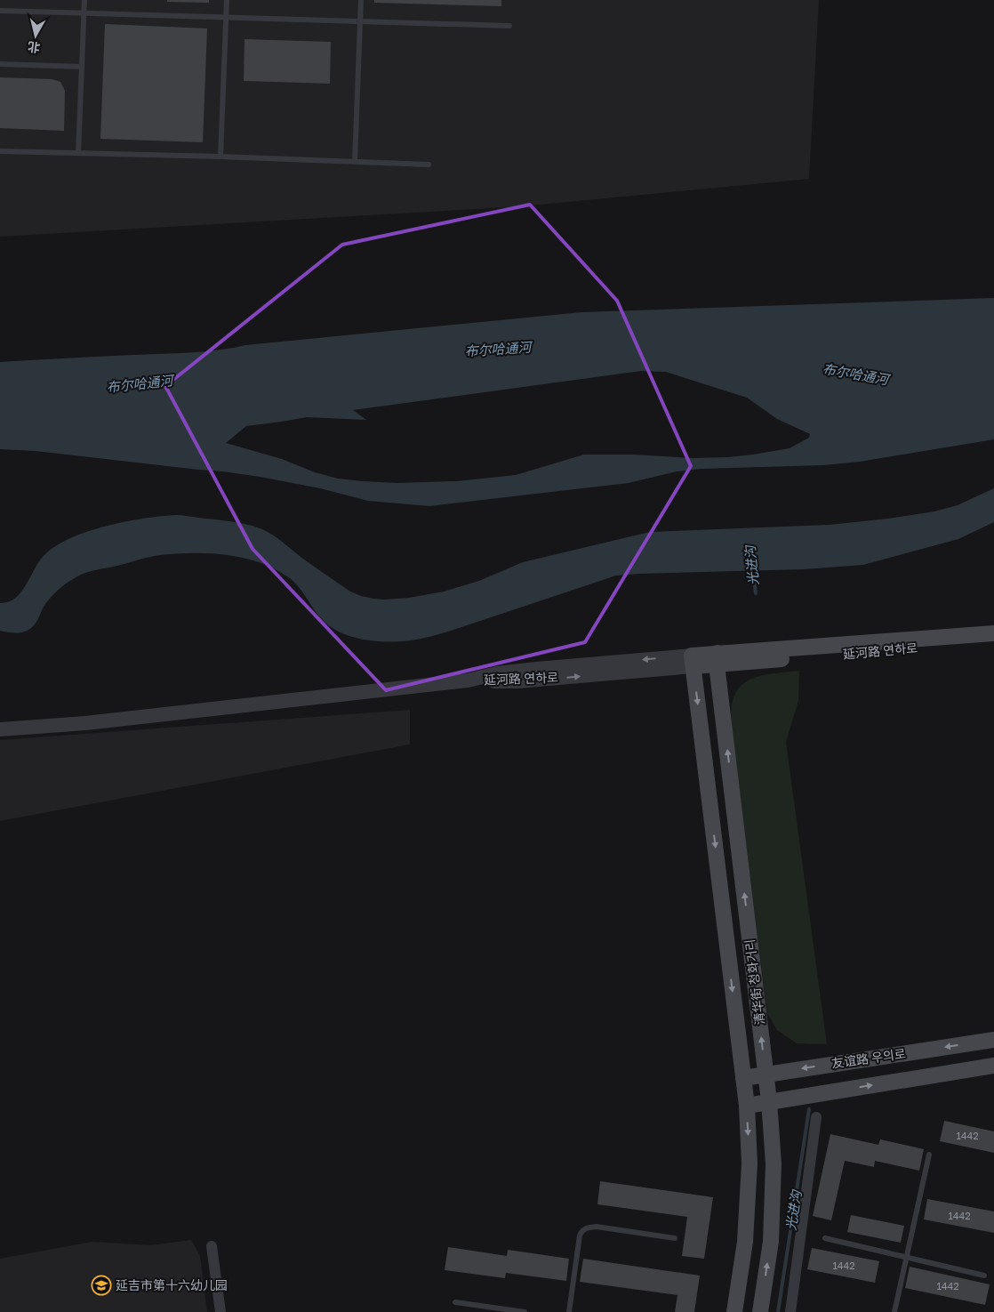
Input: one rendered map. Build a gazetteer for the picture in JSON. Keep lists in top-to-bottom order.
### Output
{
  "streets": {
    "main road": ["延河路 연하로", "清华街 청화거리", "友谊路 우의로"]
  },
  "crossings": [
    ["延河路 연하로", "清华街 청화거리"],
    ["清华街 청화거리", "友谊路 우의로"]
  ],
  "water": ["布尔哈通河", "光进沟"],
  "places": {
    "school or university": ["延吉市第十六幼儿园"]
  },
  "house_numbers": [
    "1442",
    "1442",
    "1442",
    "1442"
  ],
  "north": "bottom"
}
